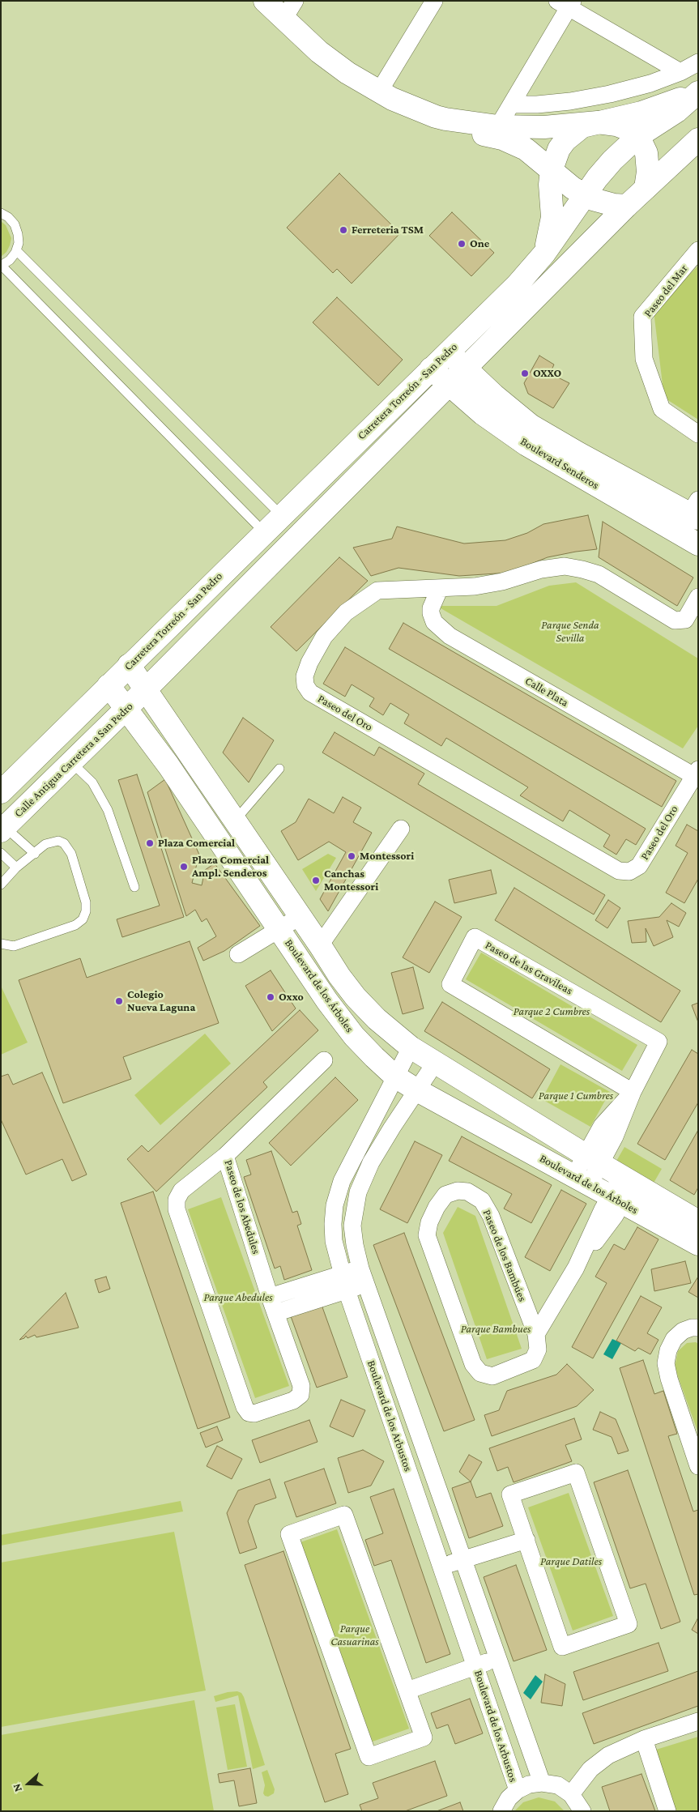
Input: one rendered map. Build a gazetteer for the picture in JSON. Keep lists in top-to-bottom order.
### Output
{
  "streets": {
    "main road": [
      "Carretera Torreón - San Pedro",
      "Boulevard Senderos",
      "Calle Antigua Carretera a San Pedro",
      "Boulevard de los Árboles"
    ],
    "street": [
      "Paseo del Mar",
      "Calle Plata",
      "Paseo del Oro",
      "Paseo de las Gravileas",
      "Paseo de los Abedules",
      "Paseo de los Bambúes",
      "Boulevard de los Arbustos"
    ]
  },
  "crossings": [
    ["Carretera Torreón - San Pedro", "Boulevard Senderos"],
    ["Carretera Torreón - San Pedro", "Calle Antigua Carretera a San Pedro"],
    ["Carretera Torreón - San Pedro", "Boulevard de los Árboles"],
    ["Calle Plata", "Paseo del Oro"],
    ["Calle Antigua Carretera a San Pedro", "Boulevard de los Árboles"],
    ["Paseo de las Gravileas", "Boulevard de los Árboles"],
    ["Boulevard de los Árboles", "Paseo de los Bambúes"],
    ["Boulevard de los Árboles", "Boulevard de los Arbustos"]
  ],
  "parks": [
    "Parque Senda Sevilla",
    "Parque 2 Cumbres",
    "Parque 1 Cumbres",
    "Parque Abedules",
    "Parque Bambues",
    "Parque Datiles",
    "Parque Casuarinas"
  ],
  "places": [
    "Ferreteria TSM",
    "One",
    "OXXO",
    "Plaza Comercial",
    "Montessori",
    "Plaza Comercial Ampl. Senderos",
    "Canchas Montessori",
    "Oxxo",
    "Colegio Nueva Laguna"
  ],
  "north": "left"
}
